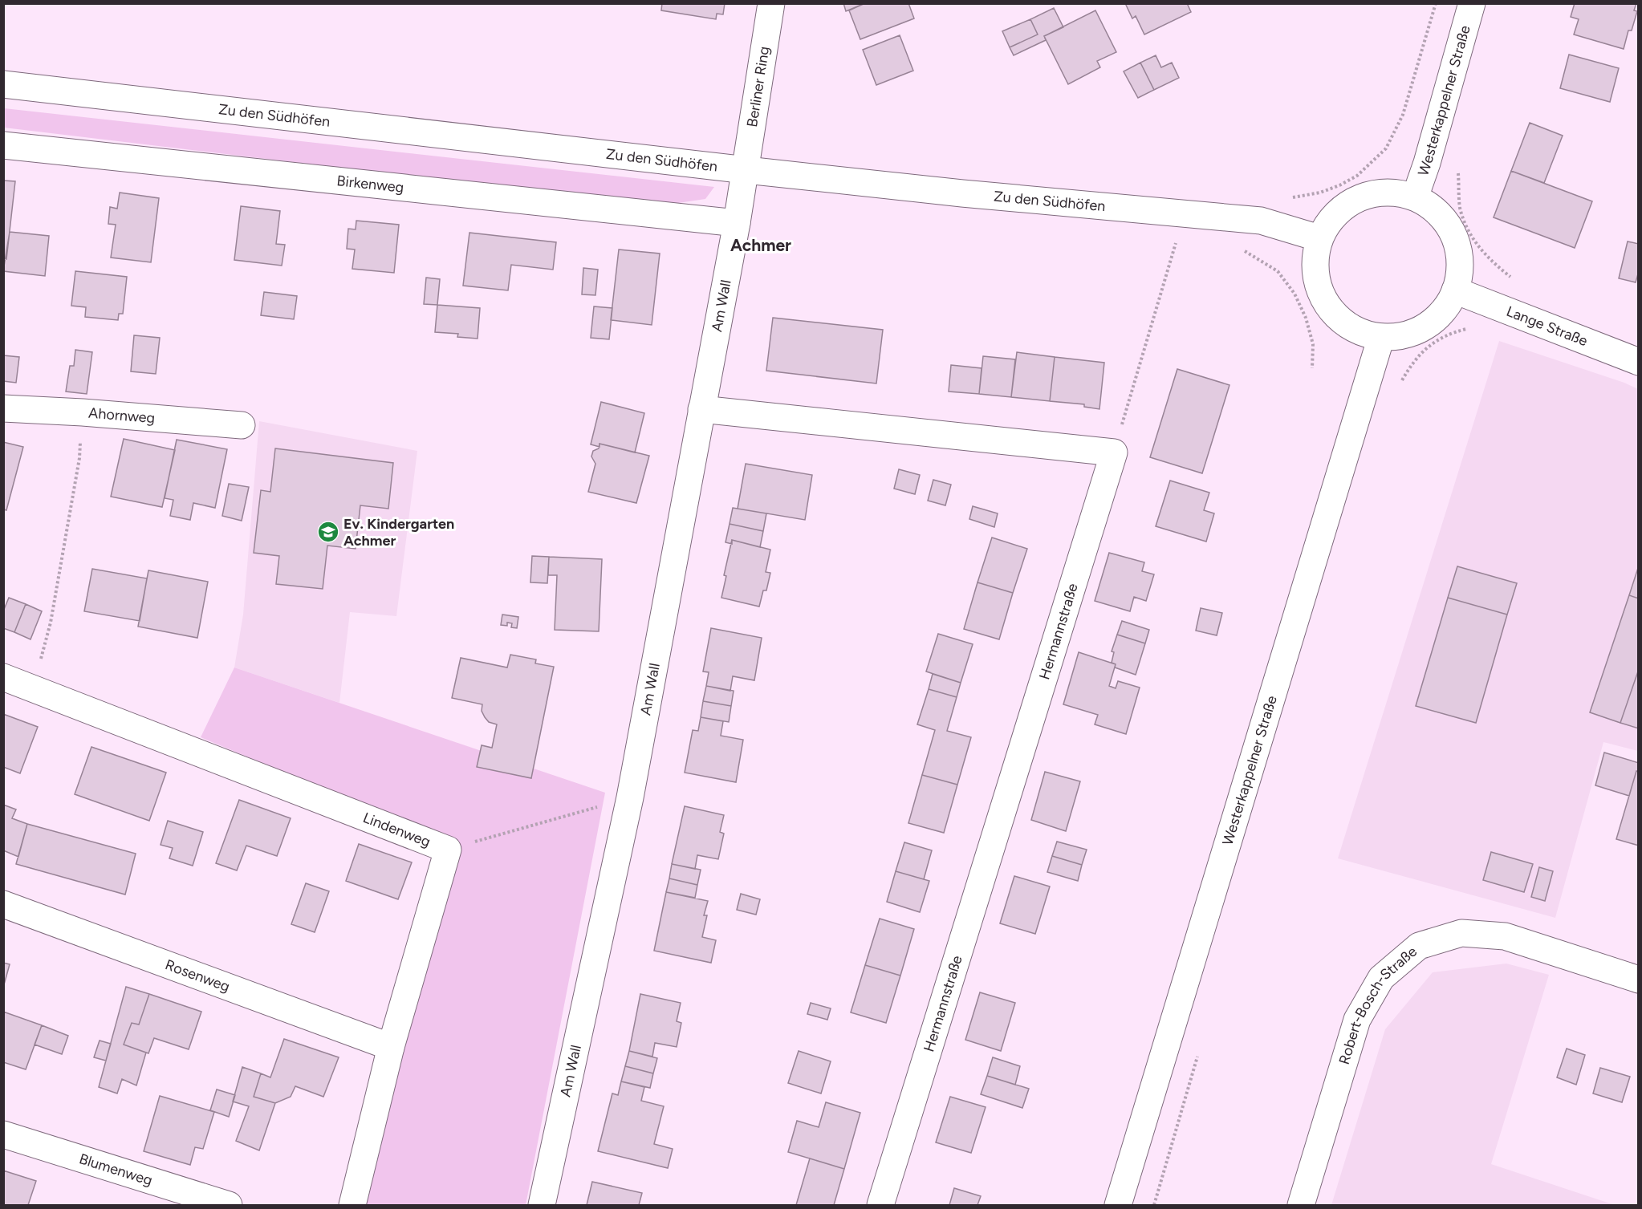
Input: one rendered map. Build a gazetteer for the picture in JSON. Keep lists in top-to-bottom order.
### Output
{
  "streets": {
    "street": [
      "Berliner Ring",
      "Westerkappelner Straße",
      "Zu den Südhöfen",
      "Birkenweg",
      "Am Wall",
      "Lange Straße",
      "Ahornweg",
      "Hermannstraße",
      "Lindenweg",
      "Rosenweg",
      "Robert-Bosch-Straße",
      "Blumenweg"
    ]
  },
  "crossings": [
    ["Berliner Ring", "Zu den Südhöfen"],
    ["Berliner Ring", "Am Wall"],
    ["Westerkappelner Straße", "Zu den Südhöfen"],
    ["Westerkappelner Straße", "Lange Straße"],
    ["Zu den Südhöfen", "Am Wall"],
    ["Zu den Südhöfen", "Lange Straße"],
    ["Birkenweg", "Am Wall"],
    ["Lindenweg", "Rosenweg"]
  ],
  "districts": ["Achmer"],
  "places": {
    "school or university": ["Ev. Kindergarten Achmer"]
  }
}
